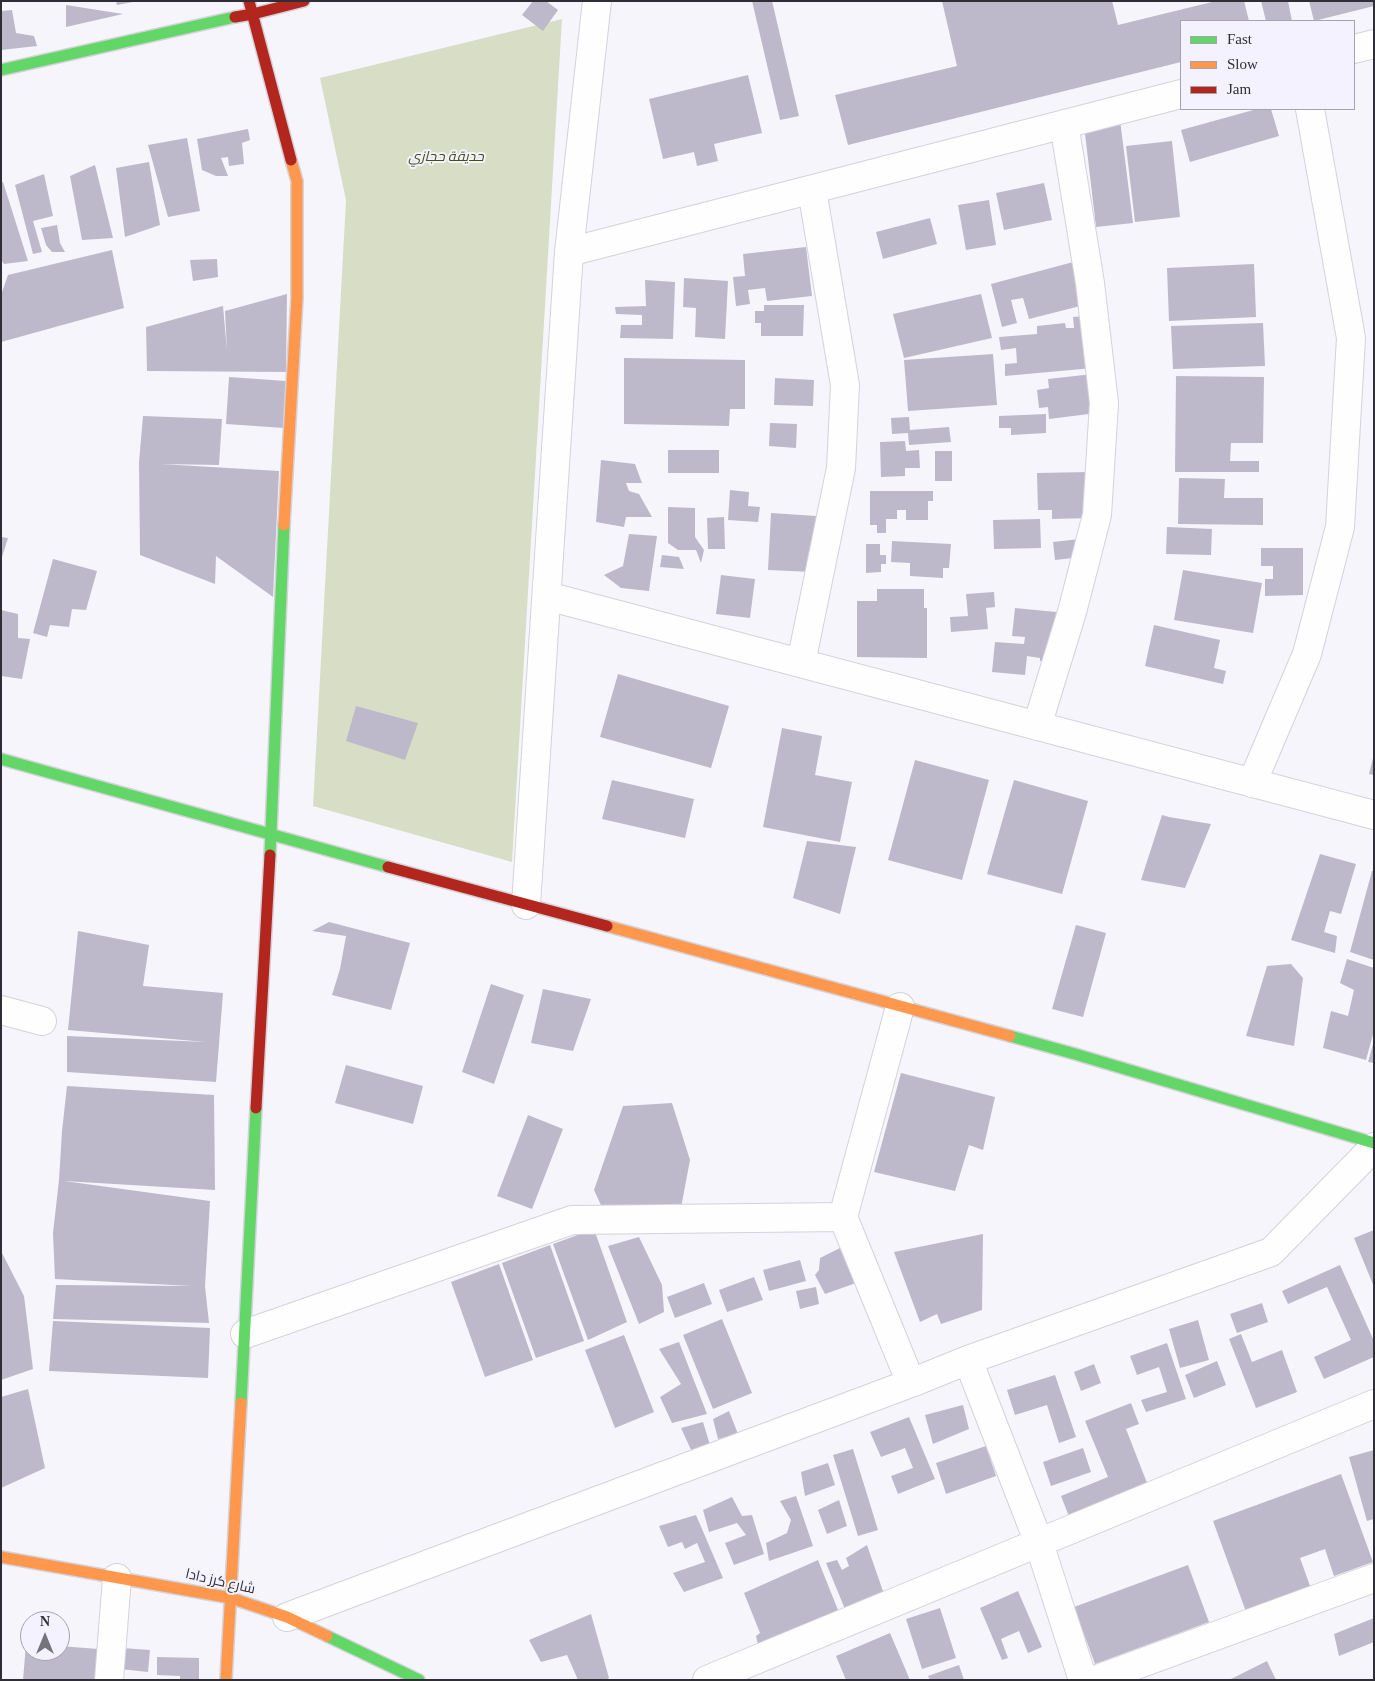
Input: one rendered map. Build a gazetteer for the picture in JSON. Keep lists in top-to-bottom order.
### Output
{
  "streets": {
    "main road": ["شارع كرز دادا"]
  },
  "parks": ["حديقة حجازي"],
  "legend": ["Fast", "Slow", "Jam"],
  "north": "top"
}
